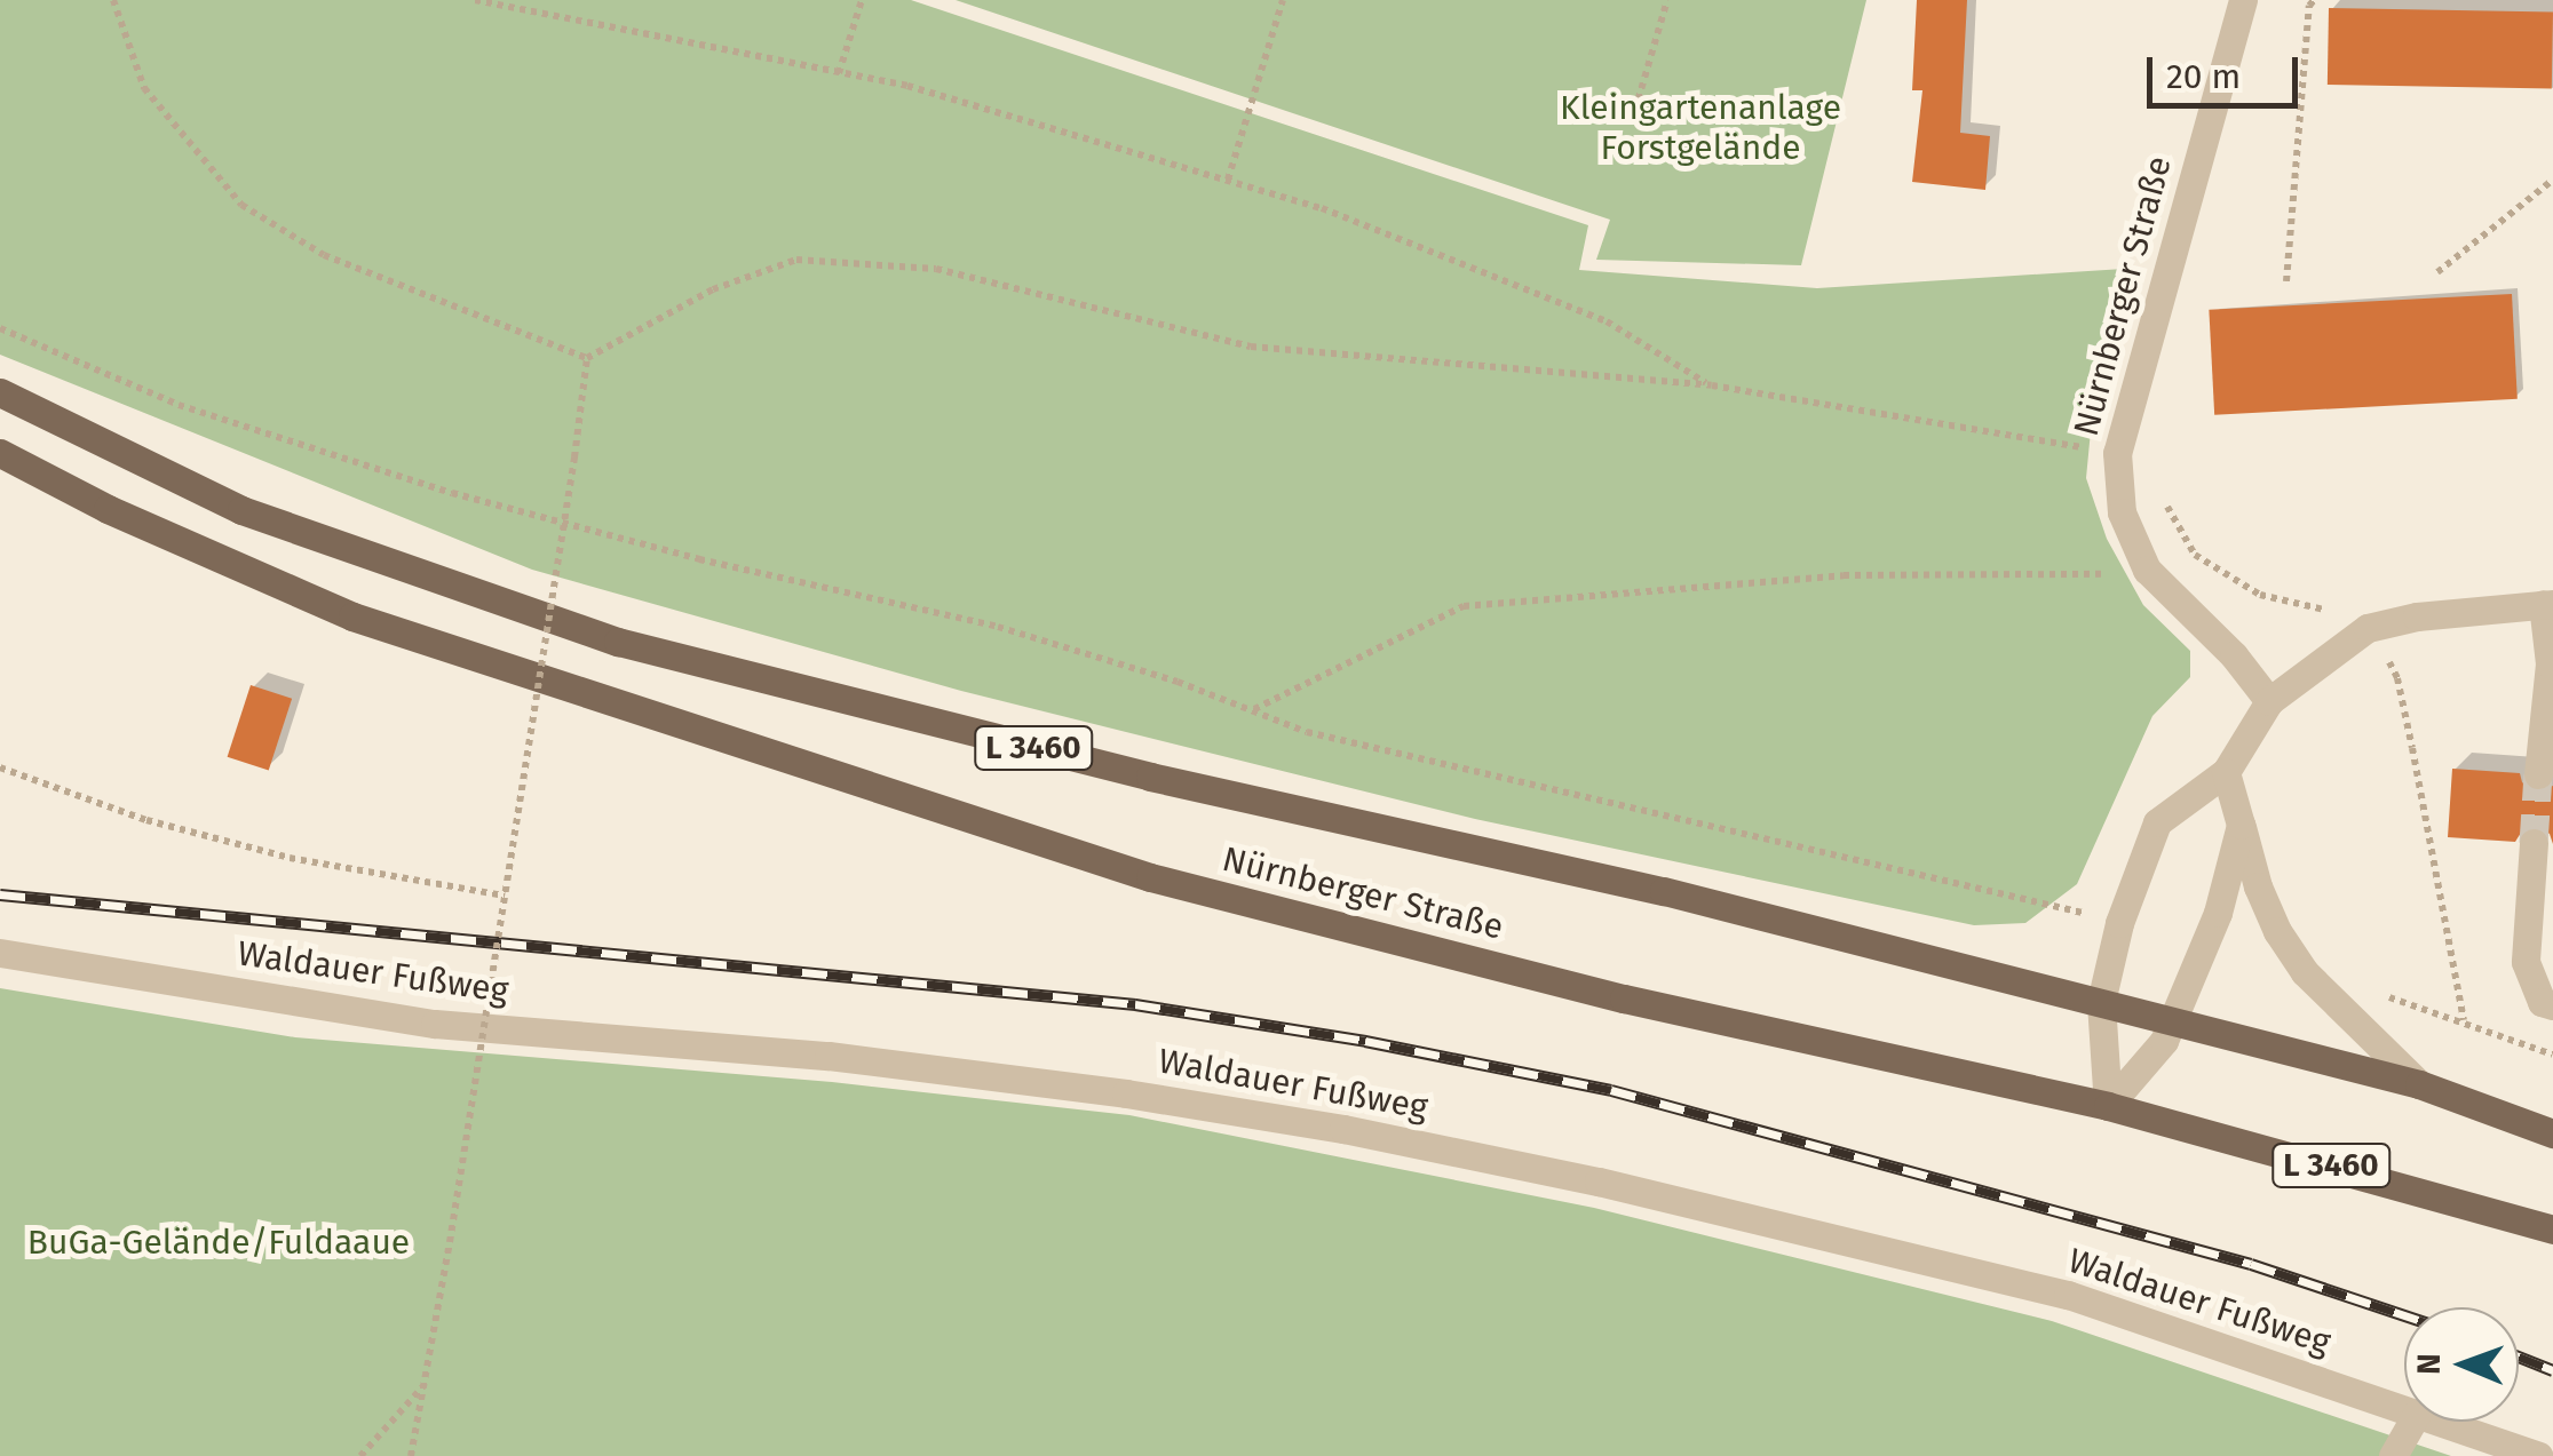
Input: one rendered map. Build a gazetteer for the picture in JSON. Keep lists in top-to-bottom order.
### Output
{
  "streets": {
    "main road": ["Nürnberger Straße", "L 3460"],
    "street": ["Waldauer Fußweg"]
  },
  "crossings": [
    ["Nürnberger Straße", "L 3460"]
  ],
  "parks": ["Kleingartenanlage Forstgelände", "BuGa-Gelände/Fuldaaue"],
  "scale_bar": "20 m",
  "north": "left"
}
